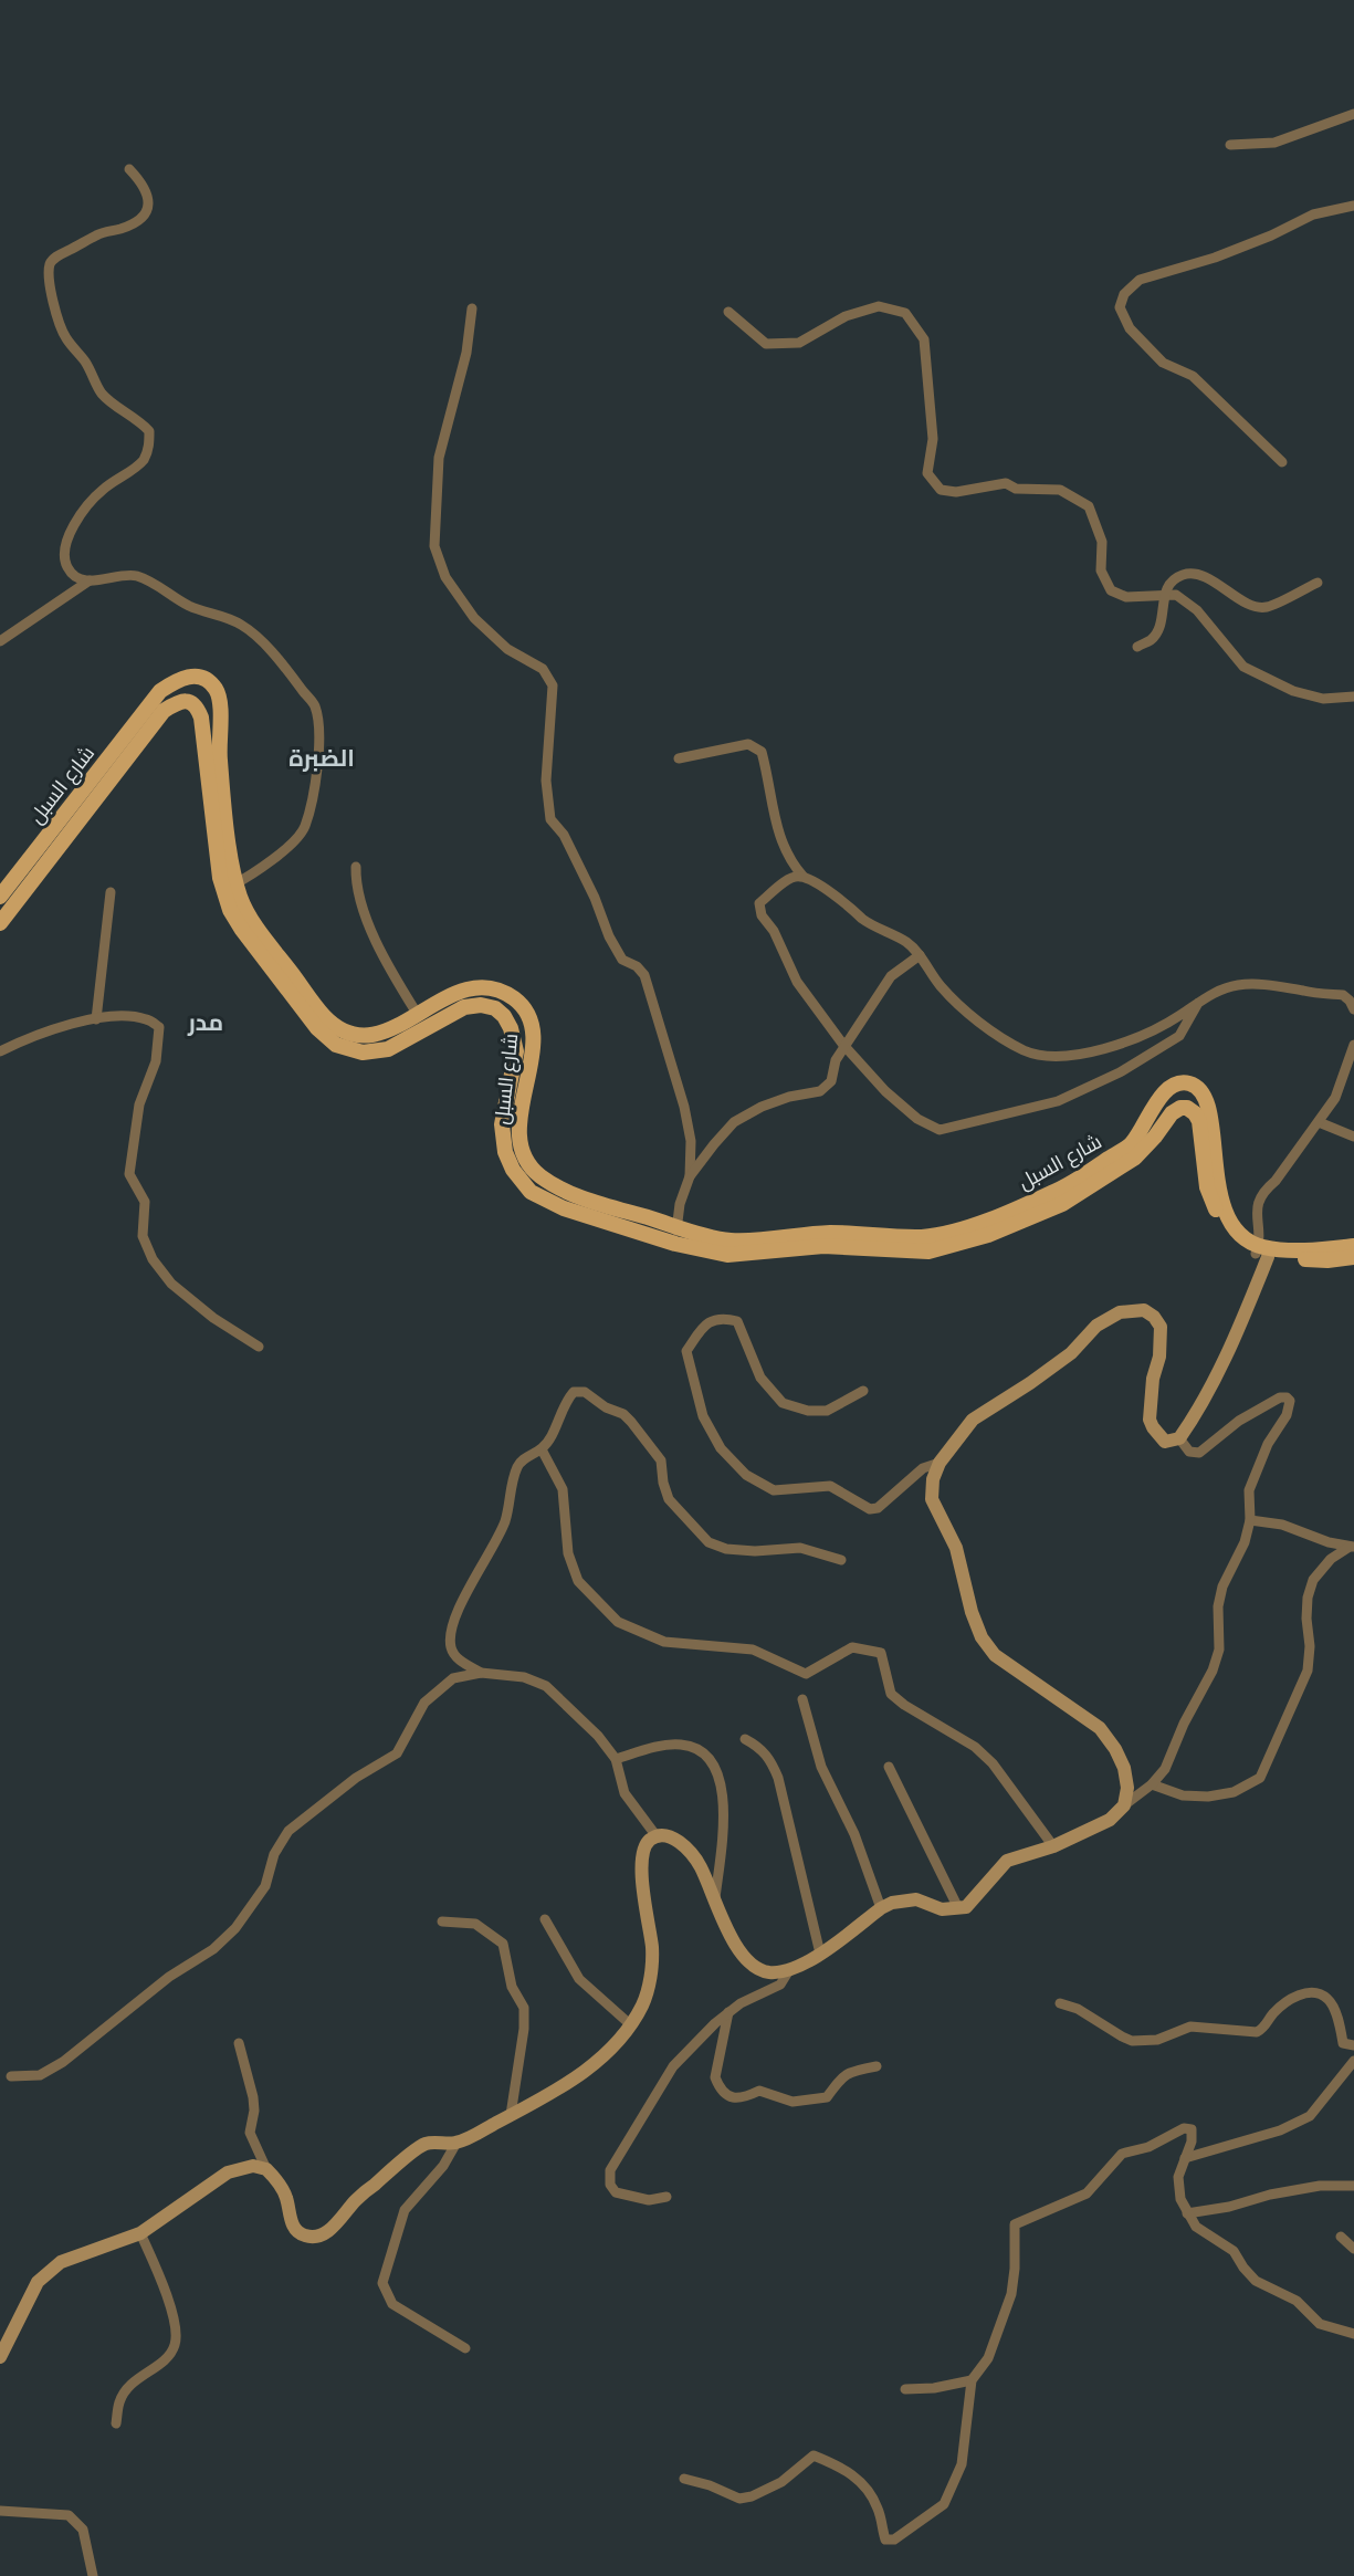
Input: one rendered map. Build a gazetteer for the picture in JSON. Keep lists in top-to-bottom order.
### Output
{
  "streets": {
    "main road": ["شارع السبل"]
  },
  "districts": ["الضبرة", "مدر"]
}
